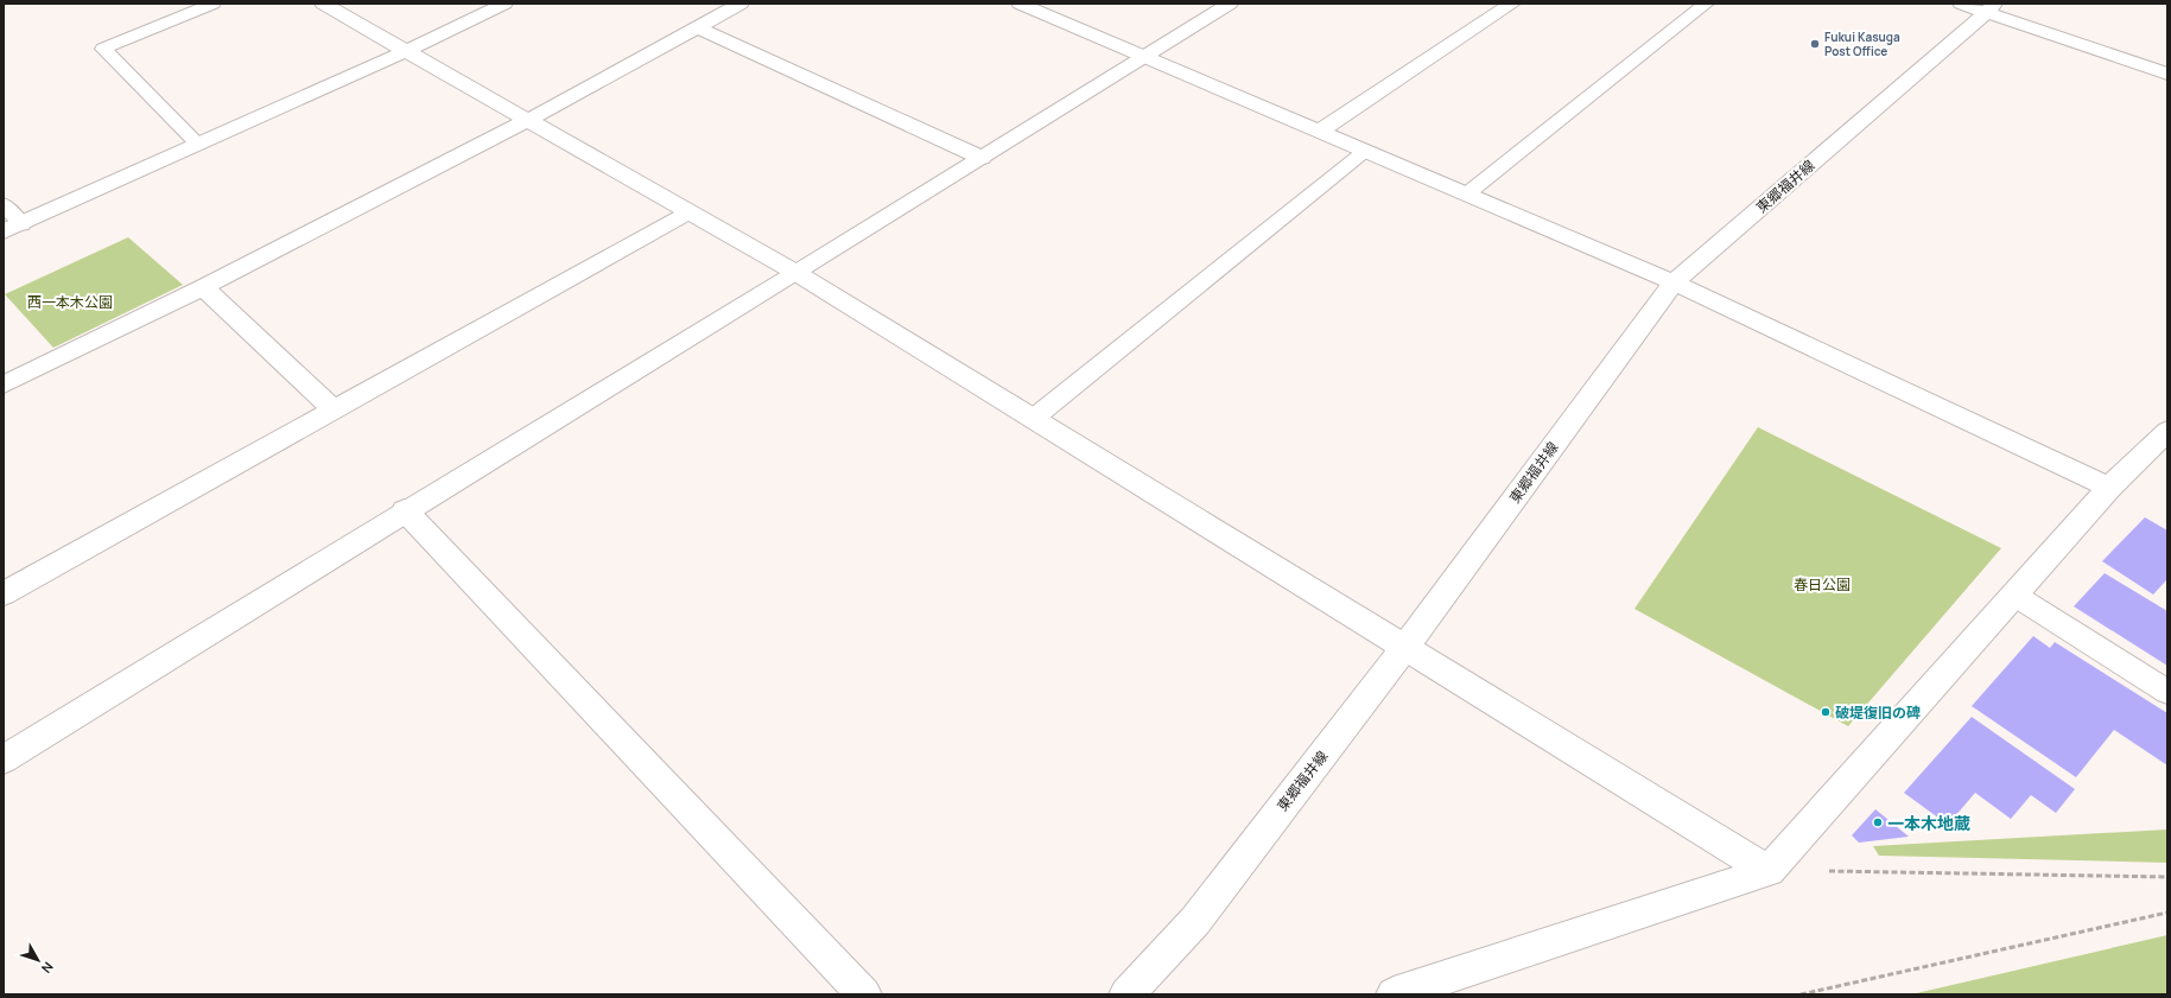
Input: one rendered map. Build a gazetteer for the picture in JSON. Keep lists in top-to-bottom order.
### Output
{
  "streets": {
    "street": ["東郷福井線"]
  },
  "parks": ["西一本木公園", "春日公園"],
  "places": ["Fukui Kasuga Post Office", "破堤復旧の碑", "一本木地蔵"],
  "north": "bottom right"
}
